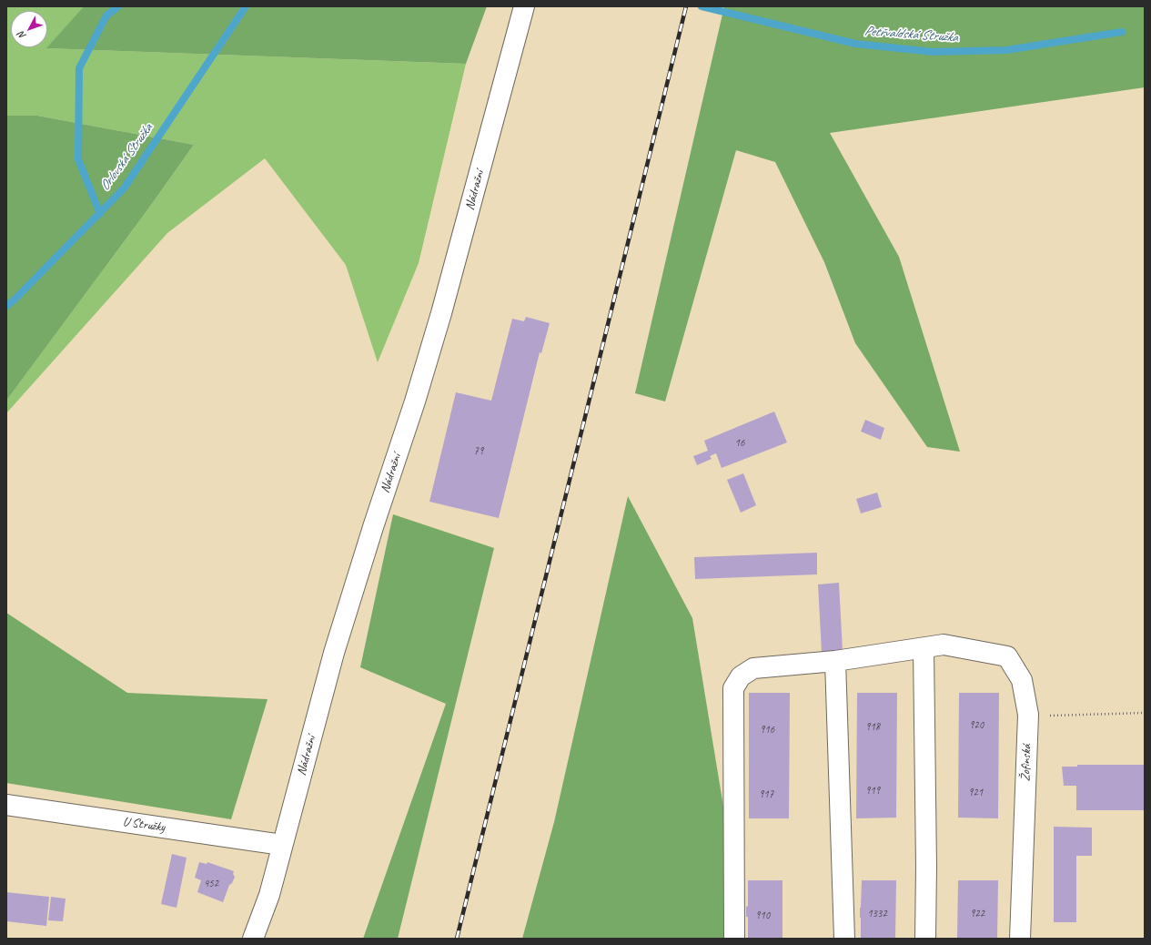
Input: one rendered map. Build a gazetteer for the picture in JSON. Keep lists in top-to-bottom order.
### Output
{
  "streets": {
    "street": ["Nádražní", "Žofinská", "U Stružky"]
  },
  "crossings": [
    ["Nádražní", "U Stružky"]
  ],
  "water": ["Petřvaldská Stružka", "Orlovská Stružka"],
  "house_numbers": [
    "16",
    "79",
    "920",
    "918",
    "916",
    "919",
    "921",
    "917",
    "452",
    "1332",
    "922",
    "910"
  ],
  "north": "bottom left"
}
